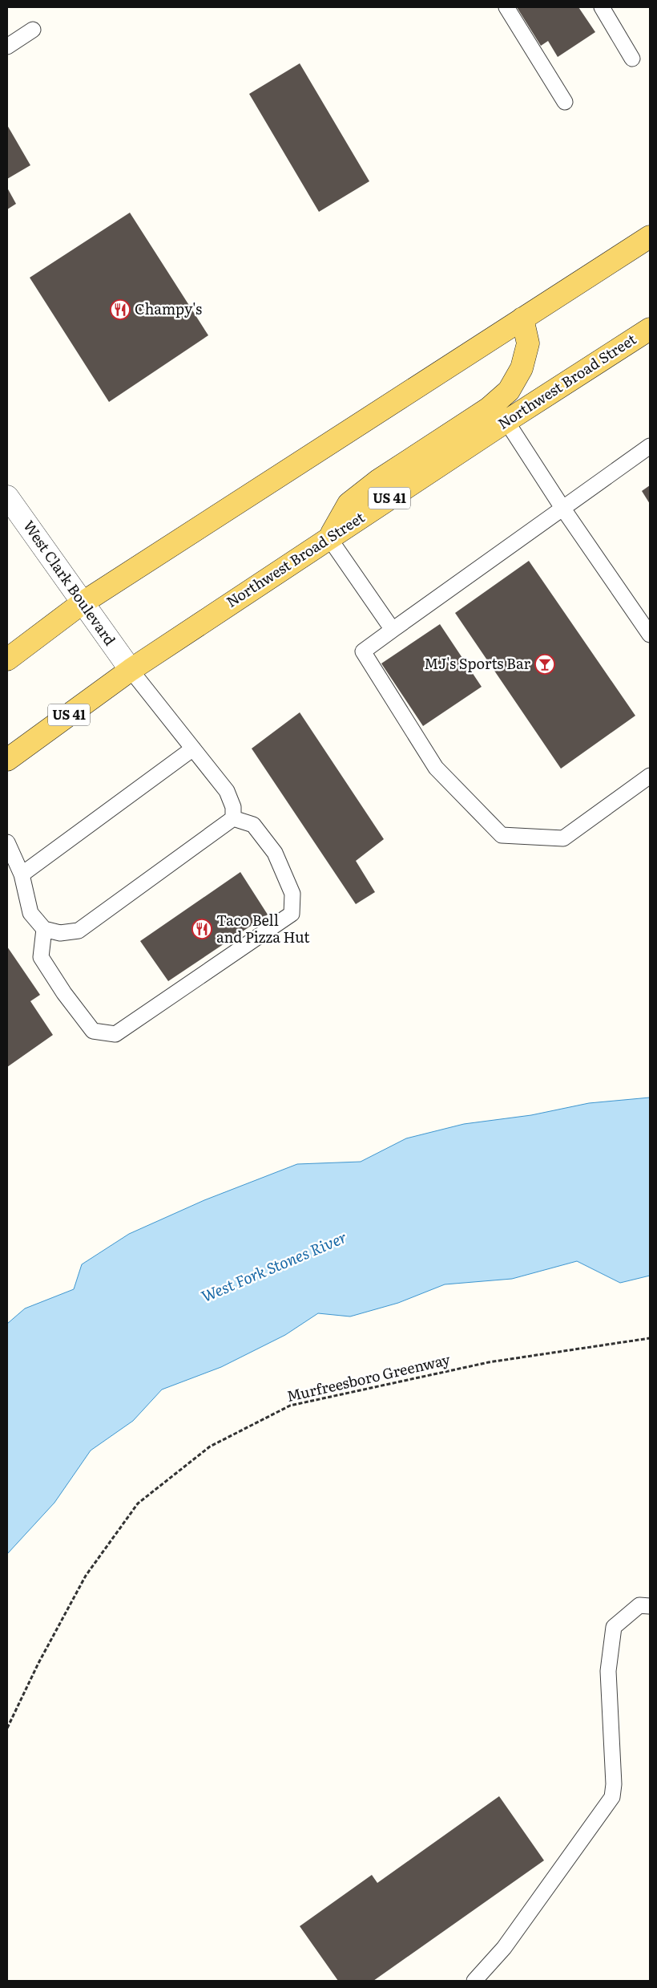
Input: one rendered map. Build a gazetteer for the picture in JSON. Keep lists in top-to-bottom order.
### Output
{
  "streets": {
    "main road": ["Northwest Broad Street", "US 41"],
    "street": ["West Clark Boulevard"],
    "path": ["Murfreesboro Greenway"]
  },
  "crossings": [
    ["Northwest Broad Street", "West Clark Boulevard"]
  ],
  "water": ["West Fork Stones River"],
  "places": {
    "restaurant": ["Champy's", "Taco Bell and Pizza Hut"],
    "bar": ["MJ's Sports Bar"]
  }
}
